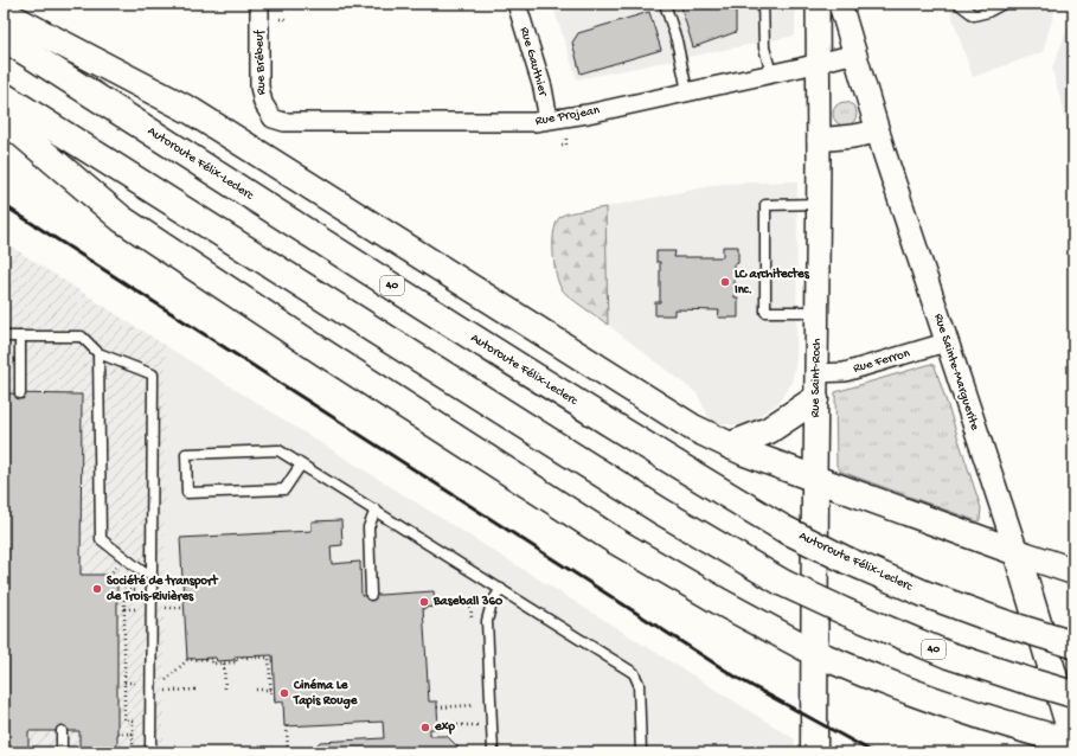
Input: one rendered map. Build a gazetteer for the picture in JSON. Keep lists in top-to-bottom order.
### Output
{
  "streets": {
    "main road": [
      "Autoroute Félix-Leclerc",
      "40",
      "Rue Sainte-Marguerite",
      "Rue Saint-Roch"
    ],
    "street": [
      "Rue Gauthier",
      "Rue Brébeuf",
      "Rue Projean",
      "Rue Ferron"
    ]
  },
  "crossings": [
    ["Rue Gauthier", "Rue Projean"],
    ["Rue Brébeuf", "Rue Projean"],
    ["Rue Projean", "Rue Sainte-Marguerite"],
    ["Rue Projean", "Rue Saint-Roch"],
    ["Rue Ferron", "Rue Sainte-Marguerite"],
    ["Rue Ferron", "Rue Saint-Roch"]
  ],
  "places": [
    "LC architectes Inc.",
    "Société de transport de Trois-Rivières",
    "Baseball 360",
    "Cinéma Le Tapis Rouge",
    "exp"
  ]
}
